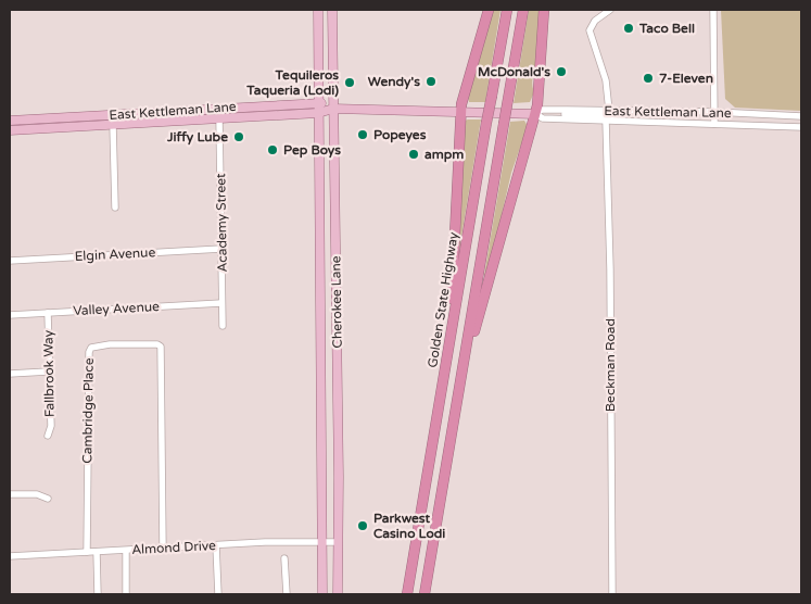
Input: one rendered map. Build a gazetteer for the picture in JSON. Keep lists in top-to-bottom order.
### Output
{
  "streets": {
    "highway": ["Golden State Highway"],
    "main road": ["East Kettleman Lane", "Cherokee Lane"],
    "street": [
      "Academy Street",
      "Elgin Avenue",
      "Valley Avenue",
      "Beckman Road",
      "Fallbrook Way",
      "Cambridge Place",
      "Almond Drive"
    ]
  },
  "crossings": [
    ["East Kettleman Lane", "Academy Street"],
    ["East Kettleman Lane", "Cherokee Lane"],
    ["East Kettleman Lane", "Beckman Road"],
    ["Academy Street", "Elgin Avenue"],
    ["Academy Street", "Valley Avenue"],
    ["Cherokee Lane", "Almond Drive"],
    ["Valley Avenue", "Fallbrook Way"],
    ["Cambridge Place", "Almond Drive"]
  ],
  "places": [
    "Taco Bell",
    "McDonald's",
    "7-Eleven",
    "Wendy's",
    "Tequileros Taqueria (Lodi)",
    "Popeyes",
    "Jiffy Lube",
    "Pep Boys",
    "ampm",
    "Parkwest Casino Lodi"
  ]
}
